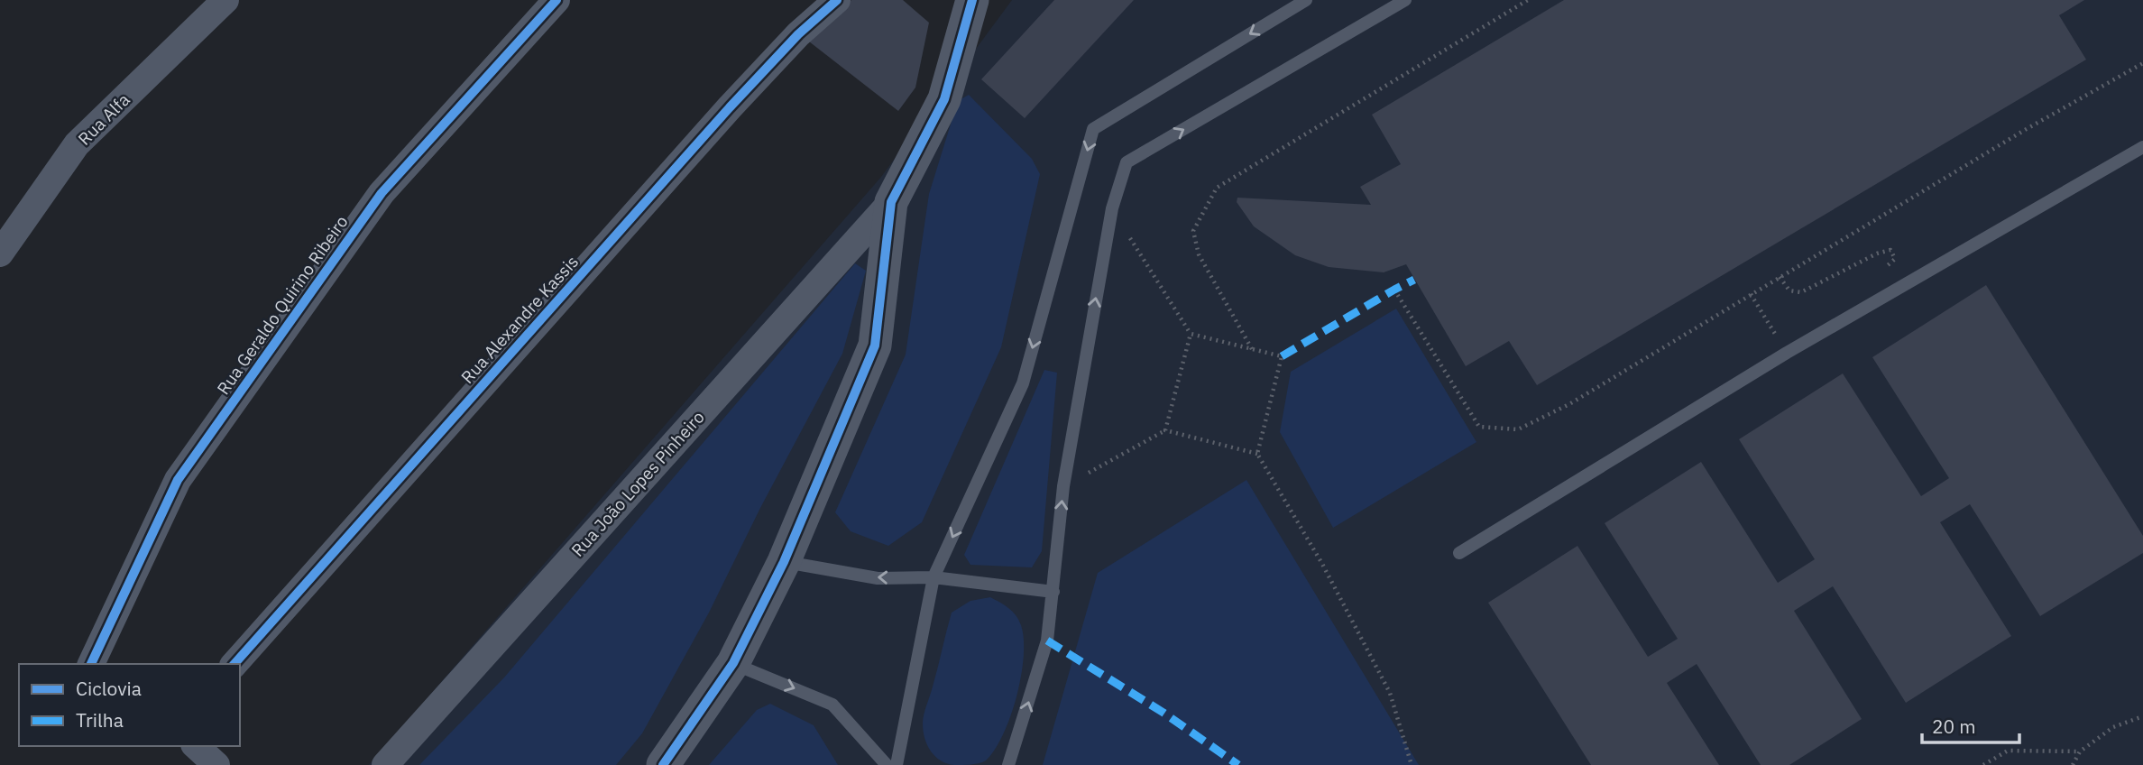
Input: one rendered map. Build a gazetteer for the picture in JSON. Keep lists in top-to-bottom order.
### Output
{
  "streets": {
    "street": [
      "Rua Alfa",
      "Rua Geraldo Quirino Ribeiro",
      "Rua Alexandre Kassis",
      "Rua João Lopes Pinheiro"
    ]
  },
  "legend": ["Ciclovia", "Trilha"],
  "scale_bar": "20 m"
}
